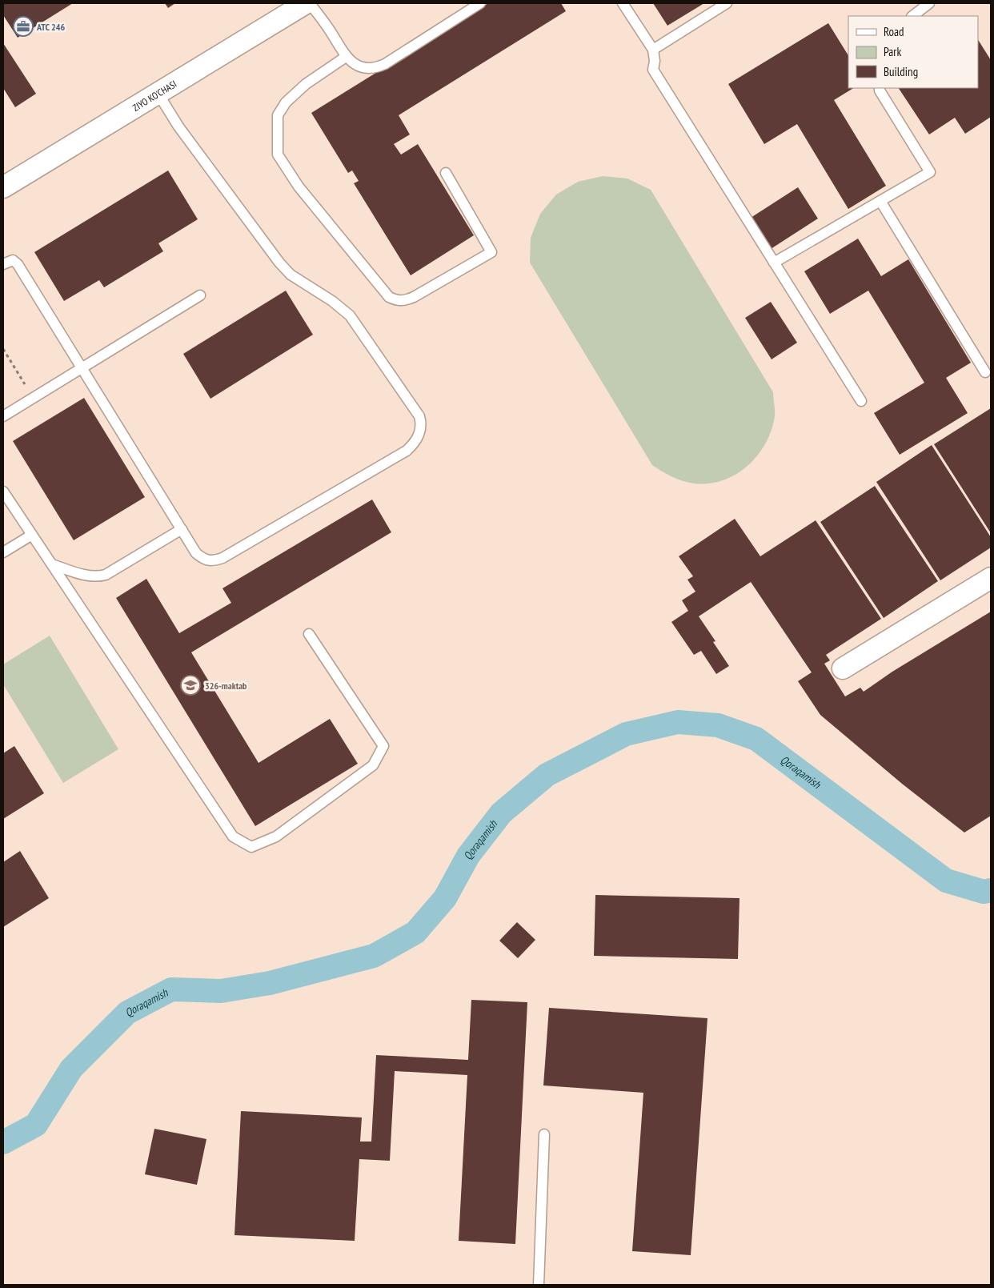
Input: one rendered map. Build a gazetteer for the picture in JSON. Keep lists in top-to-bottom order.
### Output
{
  "streets": {
    "street": ["ZIYO KO'CHASI"]
  },
  "water": ["Qoraqamish"],
  "places": {
    "office": ["АТС 246"],
    "school or university": ["326-maktab"]
  },
  "legend": ["Road", "Park", "Building"]
}
